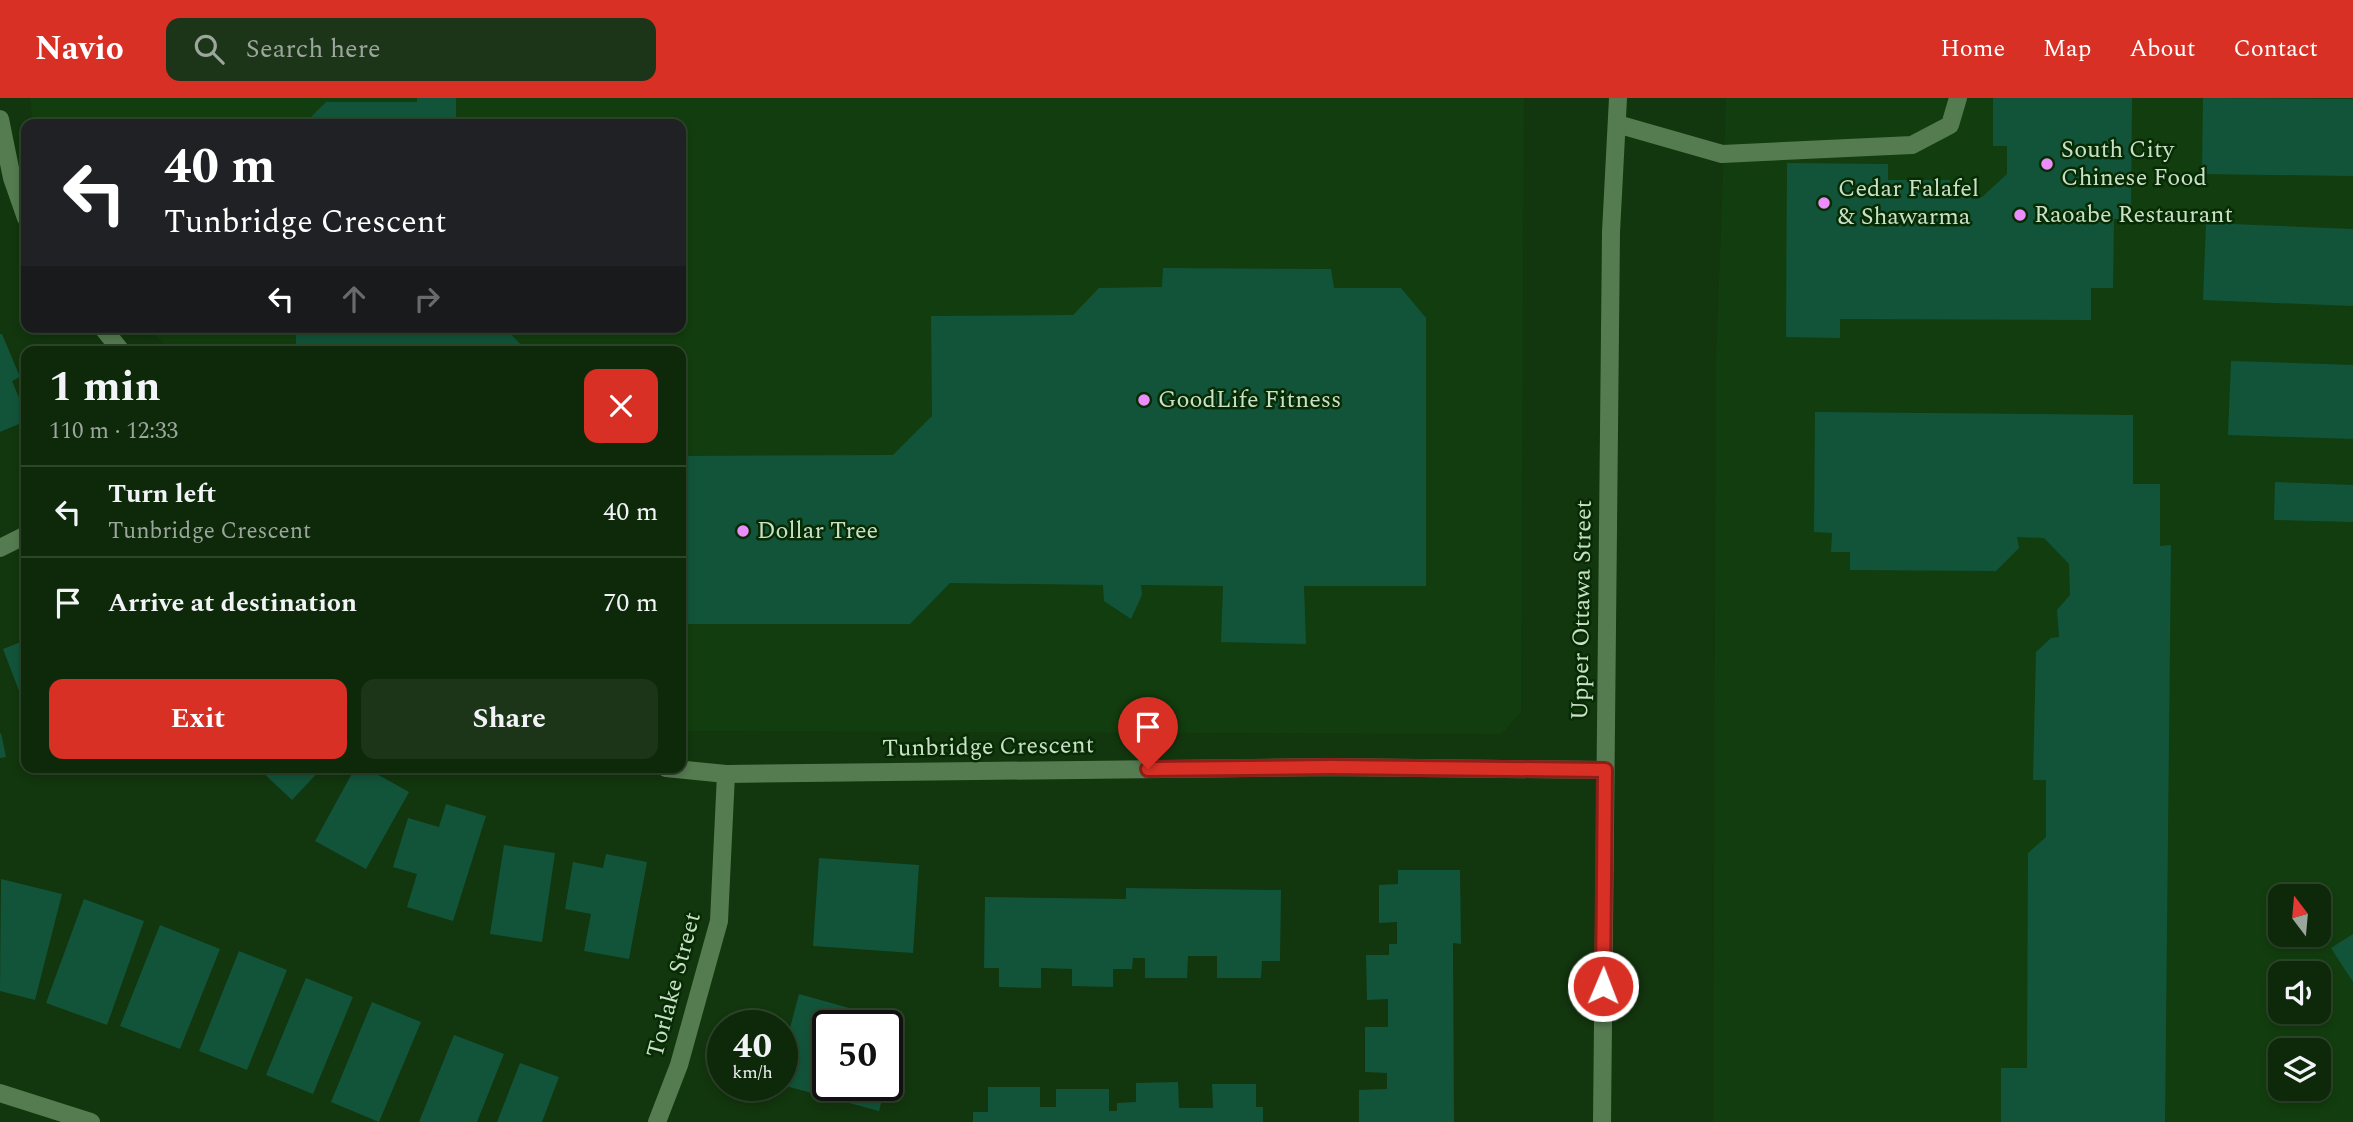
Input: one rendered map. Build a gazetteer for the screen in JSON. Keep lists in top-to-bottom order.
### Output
{
  "streets": {
    "street": ["Upper Ottawa Street", "Tunbridge Crescent", "Torlake Street"]
  },
  "crossings": [
    ["Upper Ottawa Street", "Tunbridge Crescent"],
    ["Tunbridge Crescent", "Torlake Street"]
  ],
  "places": [
    "South City Chinese Food",
    "Cedar Falafel & Shawarma",
    "Raoabe Restaurant",
    "GoodLife Fitness",
    "Dollar Tree"
  ],
  "north": "top",
  "page": {
    "header": "Navio",
    "search": "Search here",
    "nav": [
      "Home",
      "Map",
      "About",
      "Contact"
    ],
    "turn": ["40 m", "Tunbridge Crescent"],
    "heading": ["1 min", "110 m · 12:33"],
    "list": [
      {
        "name": "Turn left",
        "note": "Tunbridge Crescent",
        "value": "40 m"
      },
      {
        "name": "Arrive at destination",
        "value": "70 m"
      }
    ],
    "buttons": ["Exit", "Share"],
    "speed": "40 km/h",
    "limit": "50"
  }
}
